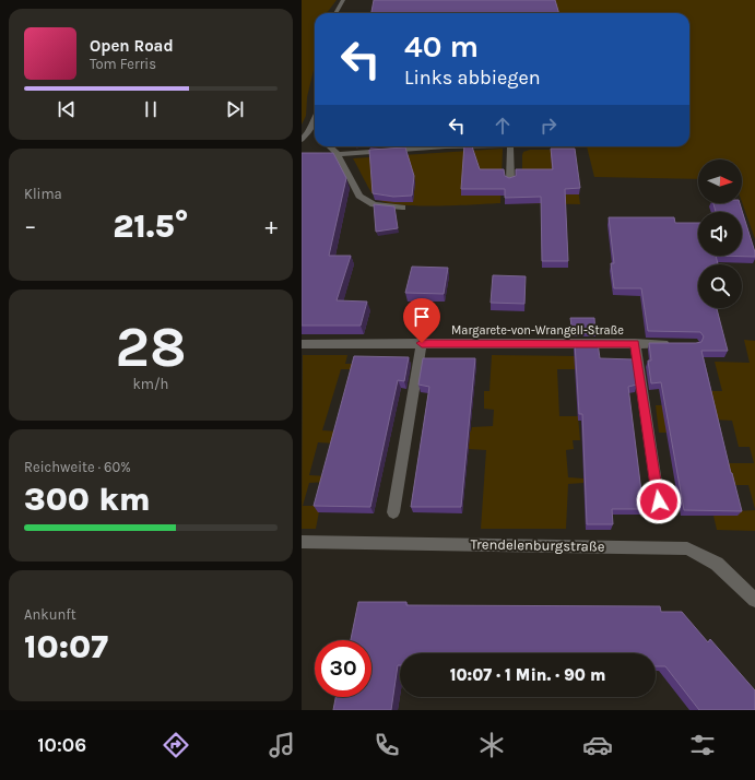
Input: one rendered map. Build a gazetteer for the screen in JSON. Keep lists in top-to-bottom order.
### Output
{
  "streets": {
    "street": ["Margarete-von-Wrangell-Straße", "Trendelenburgstraße"]
  },
  "north": "right",
  "page": {
    "turn": ["40 m", "Links abbiegen"],
    "song": ["Open Road", "Tom Ferris"],
    "tile": [
      "Klima",
      ["28", "km/h"],
      ["Reichweite · 60%", "300 km"],
      ["Ankunft", "10:07"]
    ],
    "heat": ["−", "21.5°", "+"],
    "limit": "30",
    "trip": "10:07 · 1 Min. · 90 m",
    "tabs": "10:06"
  }
}
